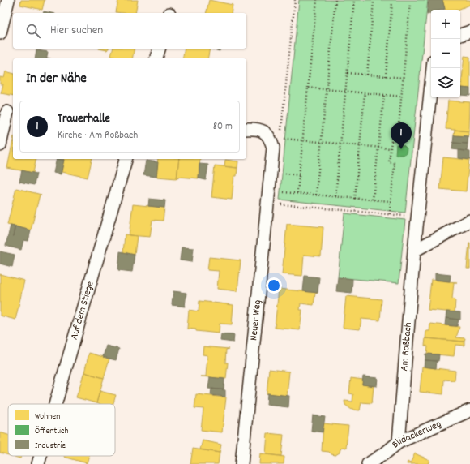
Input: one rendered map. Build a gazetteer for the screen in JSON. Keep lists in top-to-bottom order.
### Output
{
  "streets": {
    "street": [
      "Auf dem Stiege",
      "Neuer Weg",
      "Am Roßbach",
      "Blidackerweg"
    ]
  },
  "crossings": [
    ["Am Roßbach", "Blidackerweg"]
  ],
  "legend": ["Wohnen", "Öffentlich", "Industrie"],
  "page": {
    "map_buttons": ["+", "−"],
    "search": "Hier suchen",
    "heading": "In der Nähe",
    "list": [
      {
        "mark": "1",
        "name": "Trauerhalle",
        "note": "Kirche · Am Roßbach",
        "value": "80 m"
      }
    ],
    "pins": "1"
  }
}
